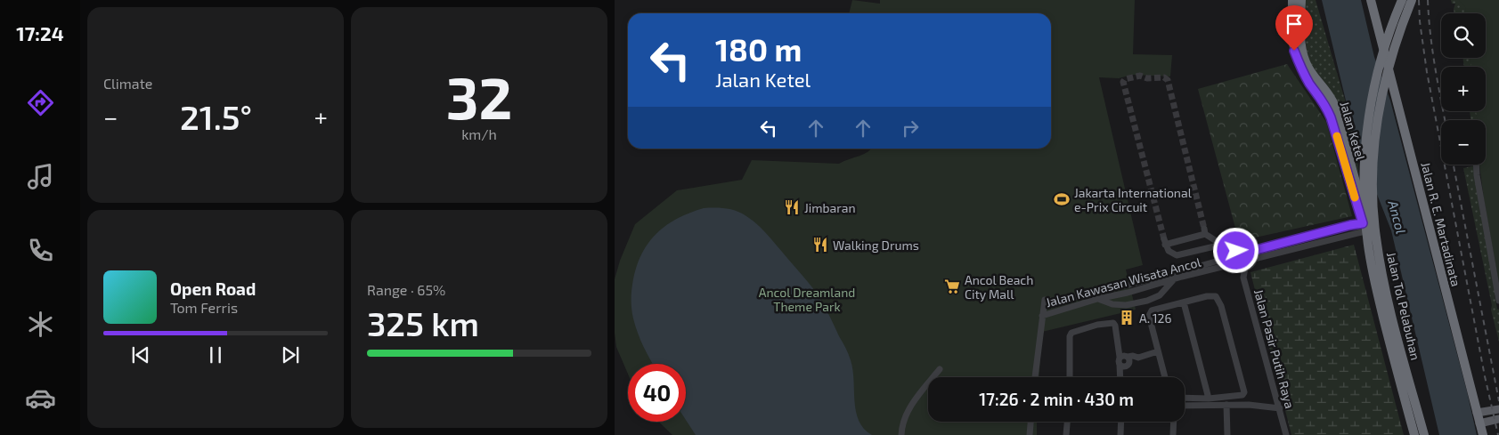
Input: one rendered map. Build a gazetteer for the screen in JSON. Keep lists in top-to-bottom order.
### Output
{
  "streets": {
    "highway": ["Jalan Ketel", "Jalan R. E. Martadinata", "Jalan Tol Pelabuhan"],
    "street": ["Jalan Kawasan Wisata Ancol", "Jalan Pasir Putih Raya"]
  },
  "crossings": [
    ["Jalan Kawasan Wisata Ancol", "Jalan Pasir Putih Raya"]
  ],
  "water": ["Ancol"],
  "parks": ["Ancol Dreamland Theme Park"],
  "places": {
    "sports": ["Jakarta International e-Prix Circuit"],
    "restaurant": ["Jimbaran", "Walking Drums"],
    "supermarket": ["Ancol Beach City Mall"],
    "building": ["A. 126"]
  },
  "page": {
    "tabs": "17:24",
    "tile": [
      "Climate",
      ["32", "km/h"],
      ["Range · 65%", "325 km"]
    ],
    "map_buttons": ["+", "−"],
    "turn": ["180 m", "Jalan Ketel"],
    "heat": ["−", "21.5°", "+"],
    "song": ["Open Road", "Tom Ferris"],
    "limit": "40",
    "trip": "17:26 · 2 min · 430 m"
  }
}
